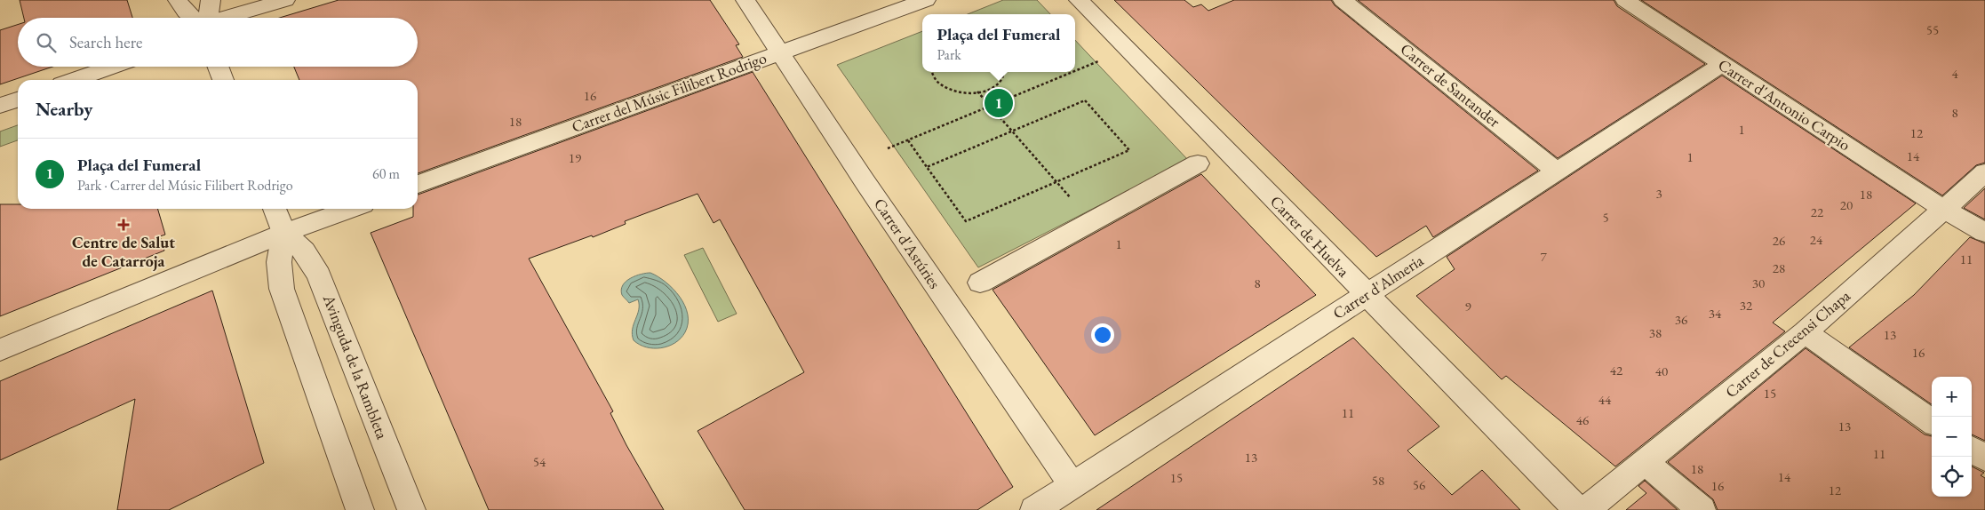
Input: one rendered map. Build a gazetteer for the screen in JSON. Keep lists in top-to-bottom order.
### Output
{
  "streets": {
    "street": [
      "Carrer de Santander",
      "Carrer del Músic Filibert Rodrigo",
      "Carrer d'Antonio Carpio",
      "Carrer de Huelva",
      "Carrer d'Astúries",
      "Carrer d'Almeria",
      "Carrer de Crecensi Chapa",
      "Avinguda de la Rambleta"
    ]
  },
  "crossings": [
    ["Carrer de Santander", "Carrer d'Almeria"],
    ["Carrer del Músic Filibert Rodrigo", "Carrer d'Astúries"],
    ["Carrer d'Antonio Carpio", "Carrer d'Almeria"],
    ["Carrer d'Antonio Carpio", "Carrer de Crecensi Chapa"],
    ["Carrer de Huelva", "Carrer d'Almeria"],
    ["Carrer d'Astúries", "Carrer d'Almeria"]
  ],
  "places": {
    "health": ["Centre de Salut de Catarroja"]
  },
  "house_numbers": [
    "55",
    "4",
    "16",
    "8",
    "18",
    "1",
    "12",
    "14",
    "1",
    "19",
    "3",
    "18",
    "20",
    "22",
    "5",
    "24",
    "26",
    "1",
    "7",
    "11",
    "28",
    "8",
    "30",
    "32",
    "9",
    "34",
    "36",
    "38",
    "13",
    "16",
    "42",
    "40",
    "15",
    "44",
    "11",
    "46",
    "13",
    "11",
    "13",
    "54",
    "18",
    "14",
    "15",
    "58",
    "56",
    "16",
    "12"
  ],
  "page": {
    "popup": ["Plaça del Fumeral", "Park"],
    "search": "Search here",
    "heading": "Nearby",
    "pins": "1",
    "list": [
      {
        "mark": "1",
        "name": "Plaça del Fumeral",
        "note": "Park · Carrer del Músic Filibert Rodrigo",
        "value": "60 m"
      }
    ],
    "map_buttons": ["+", "−"]
  }
}
